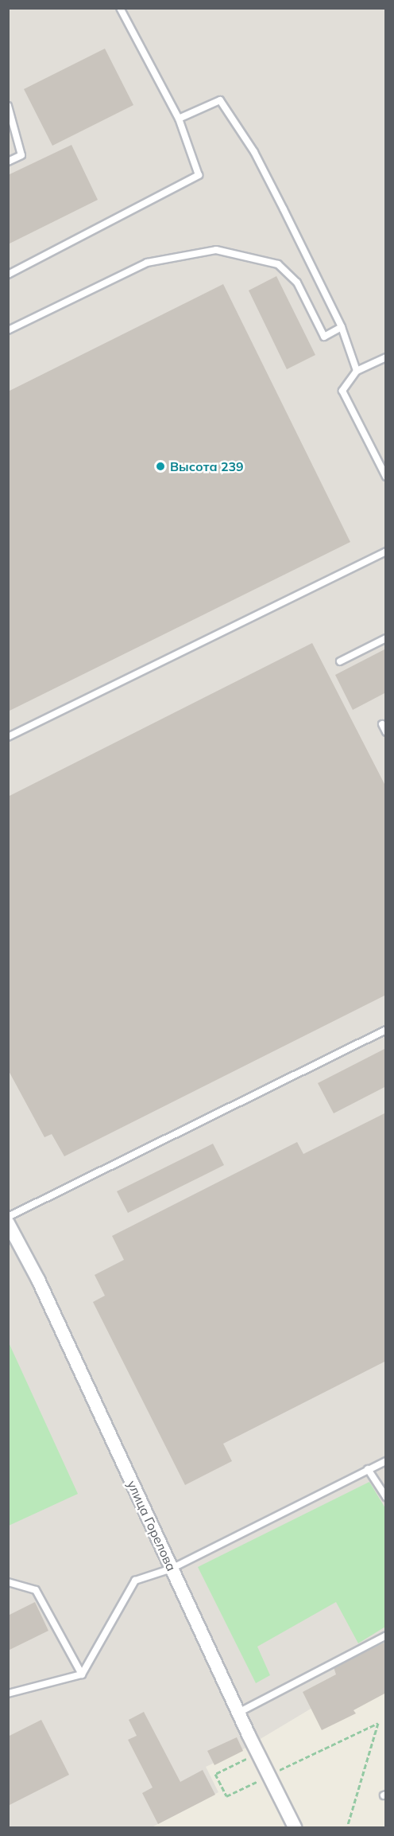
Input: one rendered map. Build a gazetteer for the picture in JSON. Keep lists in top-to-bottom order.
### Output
{
  "streets": {
    "street": ["улица Горелова"]
  },
  "places": ["Высота 239"]
}
